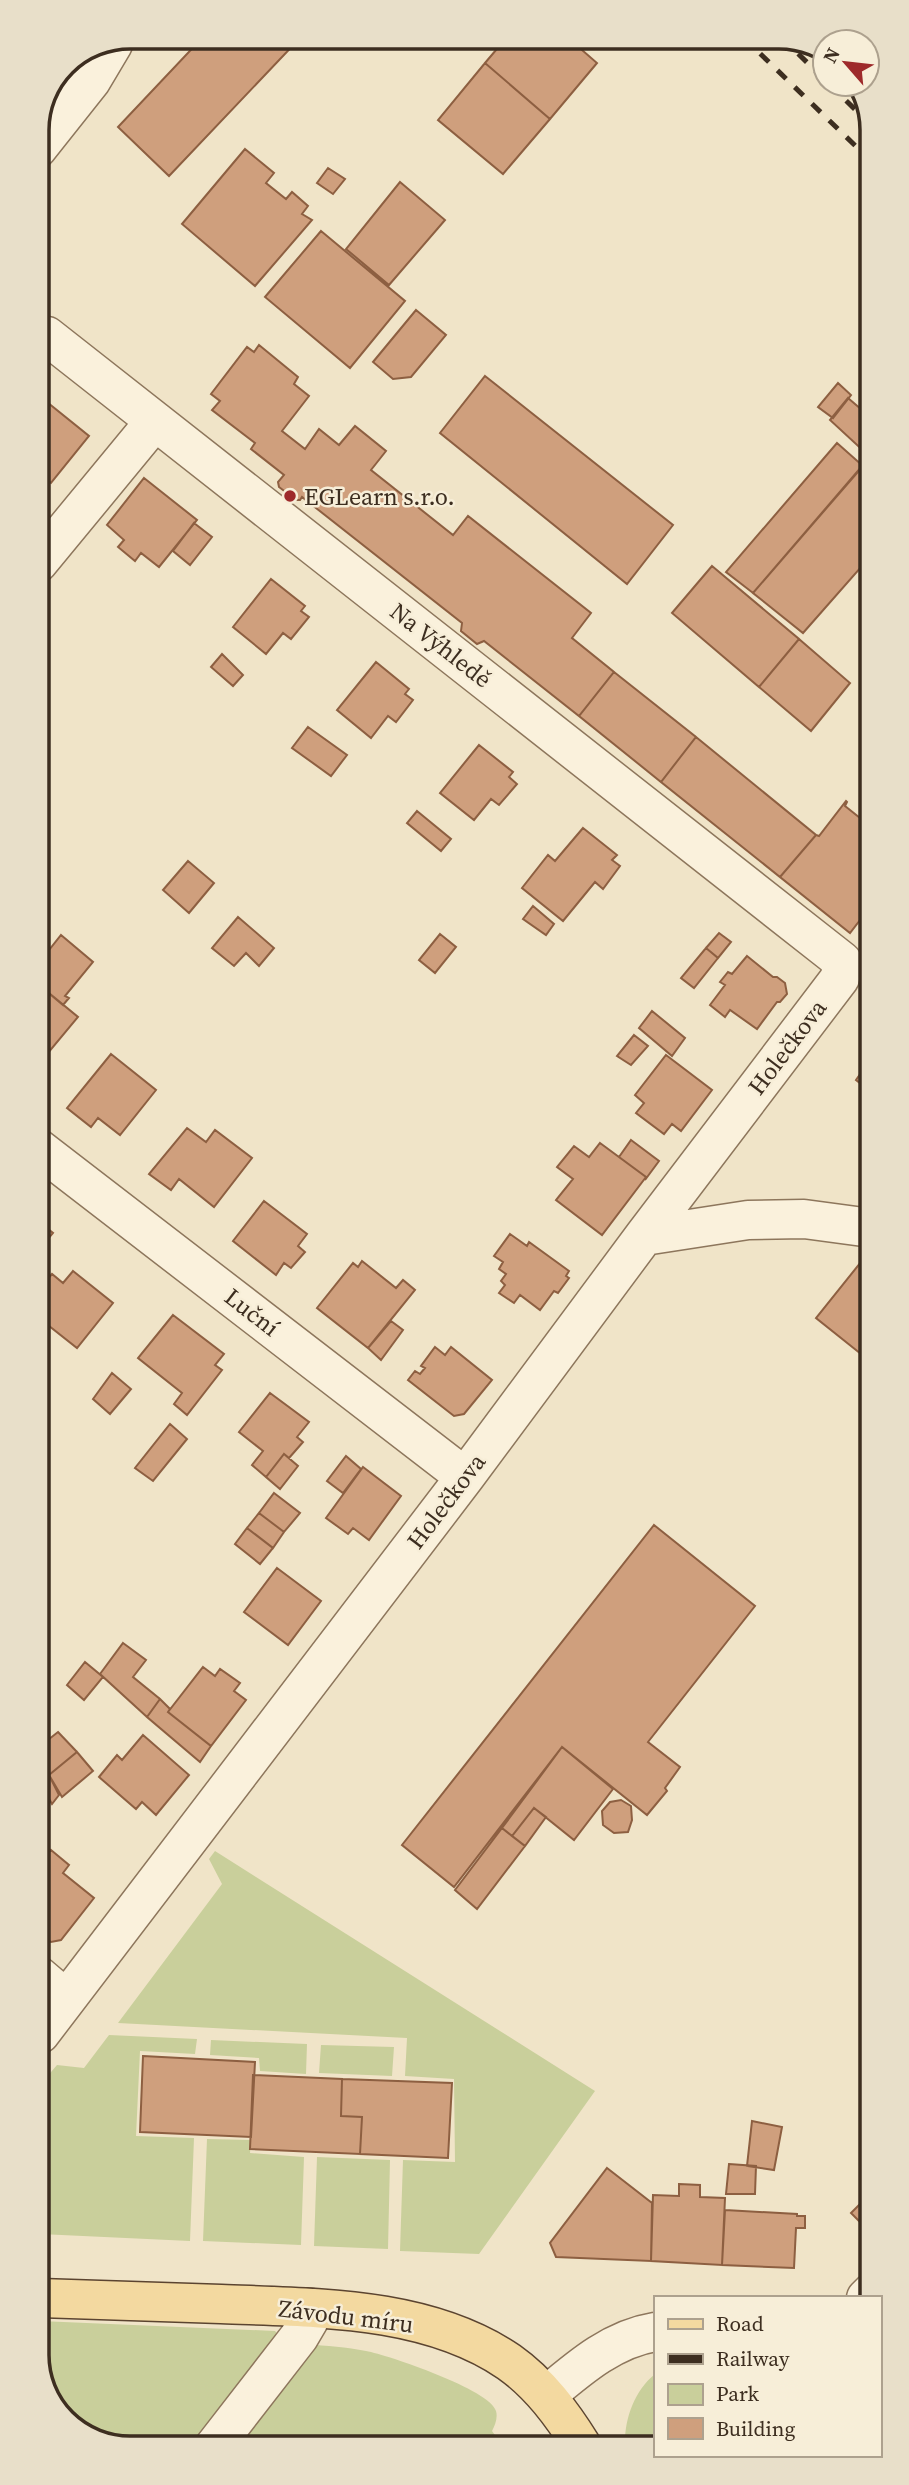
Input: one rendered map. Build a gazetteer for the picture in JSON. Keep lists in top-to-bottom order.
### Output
{
  "streets": {
    "main road": ["Závodu míru"],
    "street": ["Na Výhledě", "Holečkova", "Luční"]
  },
  "crossings": [
    ["Na Výhledě", "Holečkova"],
    ["Holečkova", "Luční"]
  ],
  "places": ["EGLearn s.r.o."],
  "legend": [
    "Road",
    "Railway",
    "Park",
    "Building"
  ],
  "north": "top left"
}
